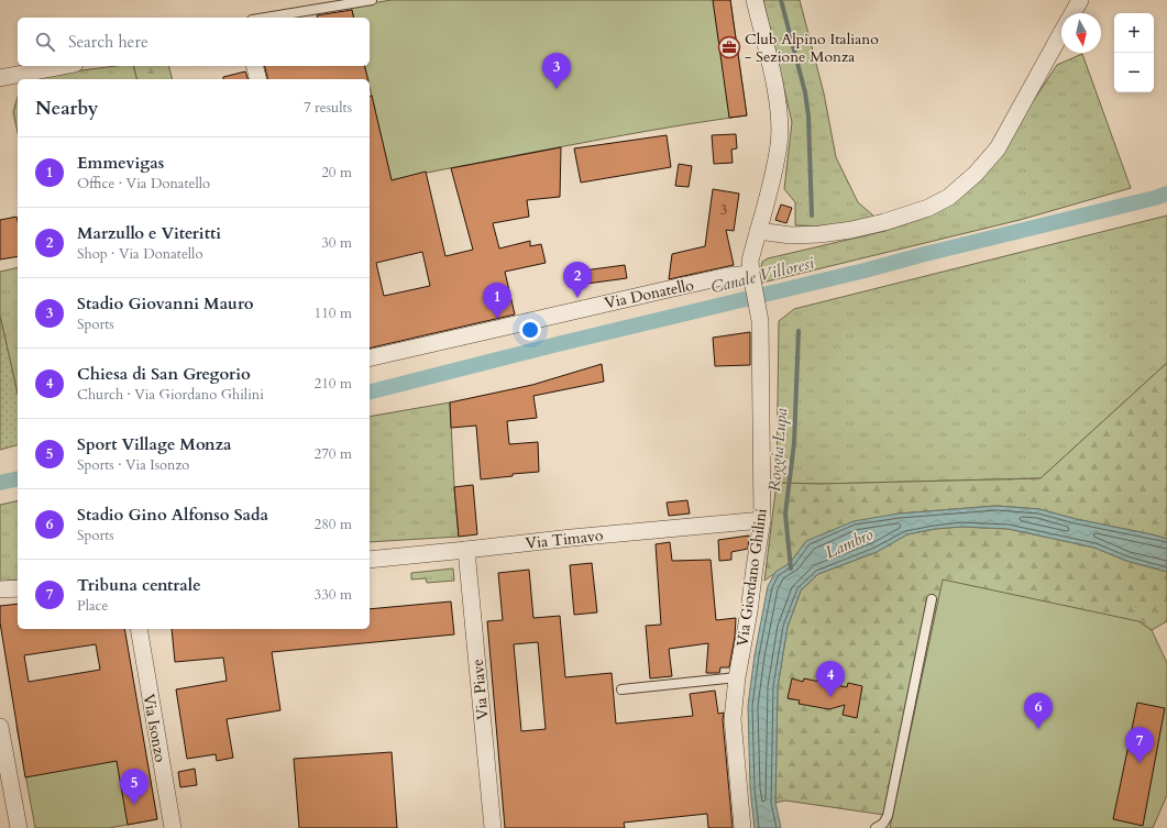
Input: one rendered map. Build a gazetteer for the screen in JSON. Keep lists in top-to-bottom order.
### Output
{
  "streets": {
    "street": [
      "Via Donatello",
      "Via Timavo",
      "Via Giordano Ghilini",
      "Via Piave",
      "Via Isonzo"
    ]
  },
  "crossings": [
    ["Via Donatello", "Via Giordano Ghilini"],
    ["Via Timavo", "Via Giordano Ghilini"],
    ["Via Timavo", "Via Piave"]
  ],
  "water": ["Canale Villoresi", "Roggia Lupa", "Lambro"],
  "places": {
    "office": ["Club Alpino Italiano - Sezione Monza"]
  },
  "house_numbers": ["3"],
  "north": "bottom",
  "page": {
    "map_buttons": ["+", "−"],
    "search": "Search here",
    "pins": [
      "3",
      "2",
      "1",
      "4",
      "6",
      "7",
      "5"
    ],
    "heading": ["Nearby", "7 results"],
    "list": [
      {
        "mark": "1",
        "name": "Emmevigas",
        "note": "Office · Via Donatello",
        "value": "20 m"
      },
      {
        "mark": "2",
        "name": "Marzullo e Viteritti",
        "note": "Shop · Via Donatello",
        "value": "30 m"
      },
      {
        "mark": "3",
        "name": "Stadio Giovanni Mauro",
        "note": "Sports",
        "value": "110 m"
      },
      {
        "mark": "4",
        "name": "Chiesa di San Gregorio",
        "note": "Church · Via Giordano Ghilini",
        "value": "210 m"
      },
      {
        "mark": "5",
        "name": "Sport Village Monza",
        "note": "Sports · Via Isonzo",
        "value": "270 m"
      },
      {
        "mark": "6",
        "name": "Stadio Gino Alfonso Sada",
        "note": "Sports",
        "value": "280 m"
      },
      {
        "mark": "7",
        "name": "Tribuna centrale",
        "note": "Place",
        "value": "330 m"
      }
    ]
  }
}
